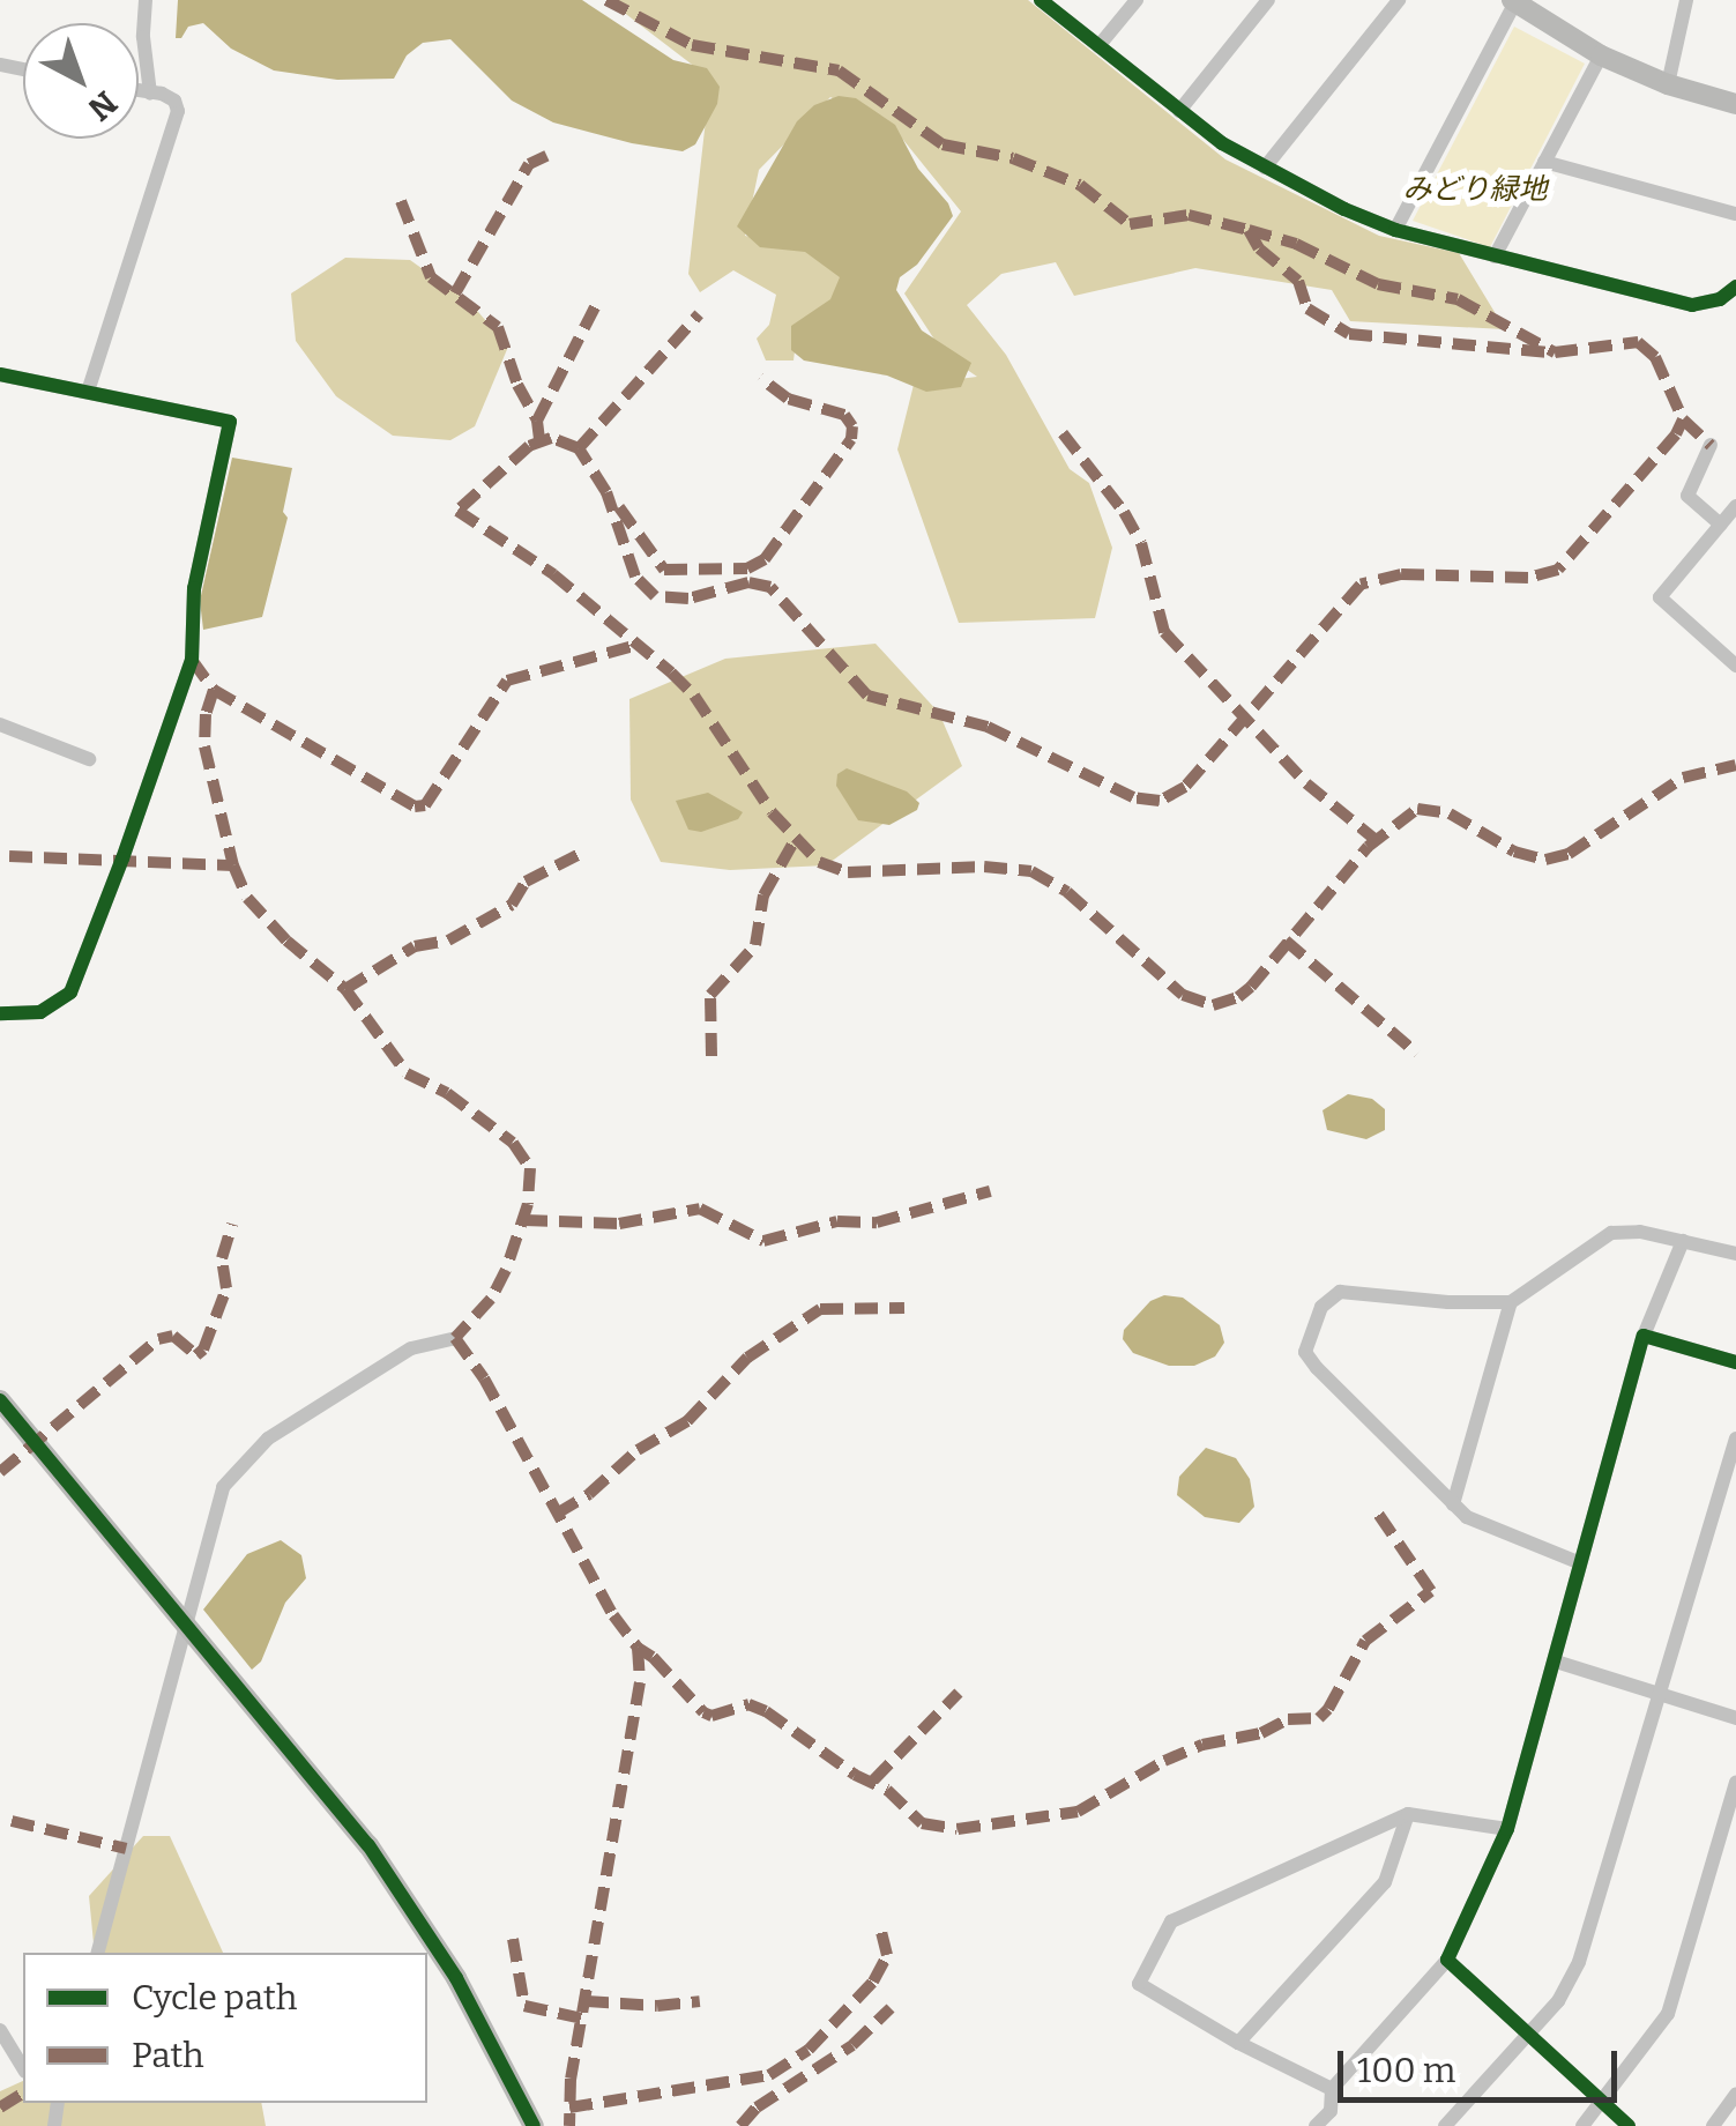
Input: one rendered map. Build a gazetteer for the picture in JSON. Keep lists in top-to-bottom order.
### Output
{
  "parks": ["みどり緑地"],
  "legend": ["Cycle path", "Path"],
  "scale_bar": "100 m",
  "north": "bottom right"
}
